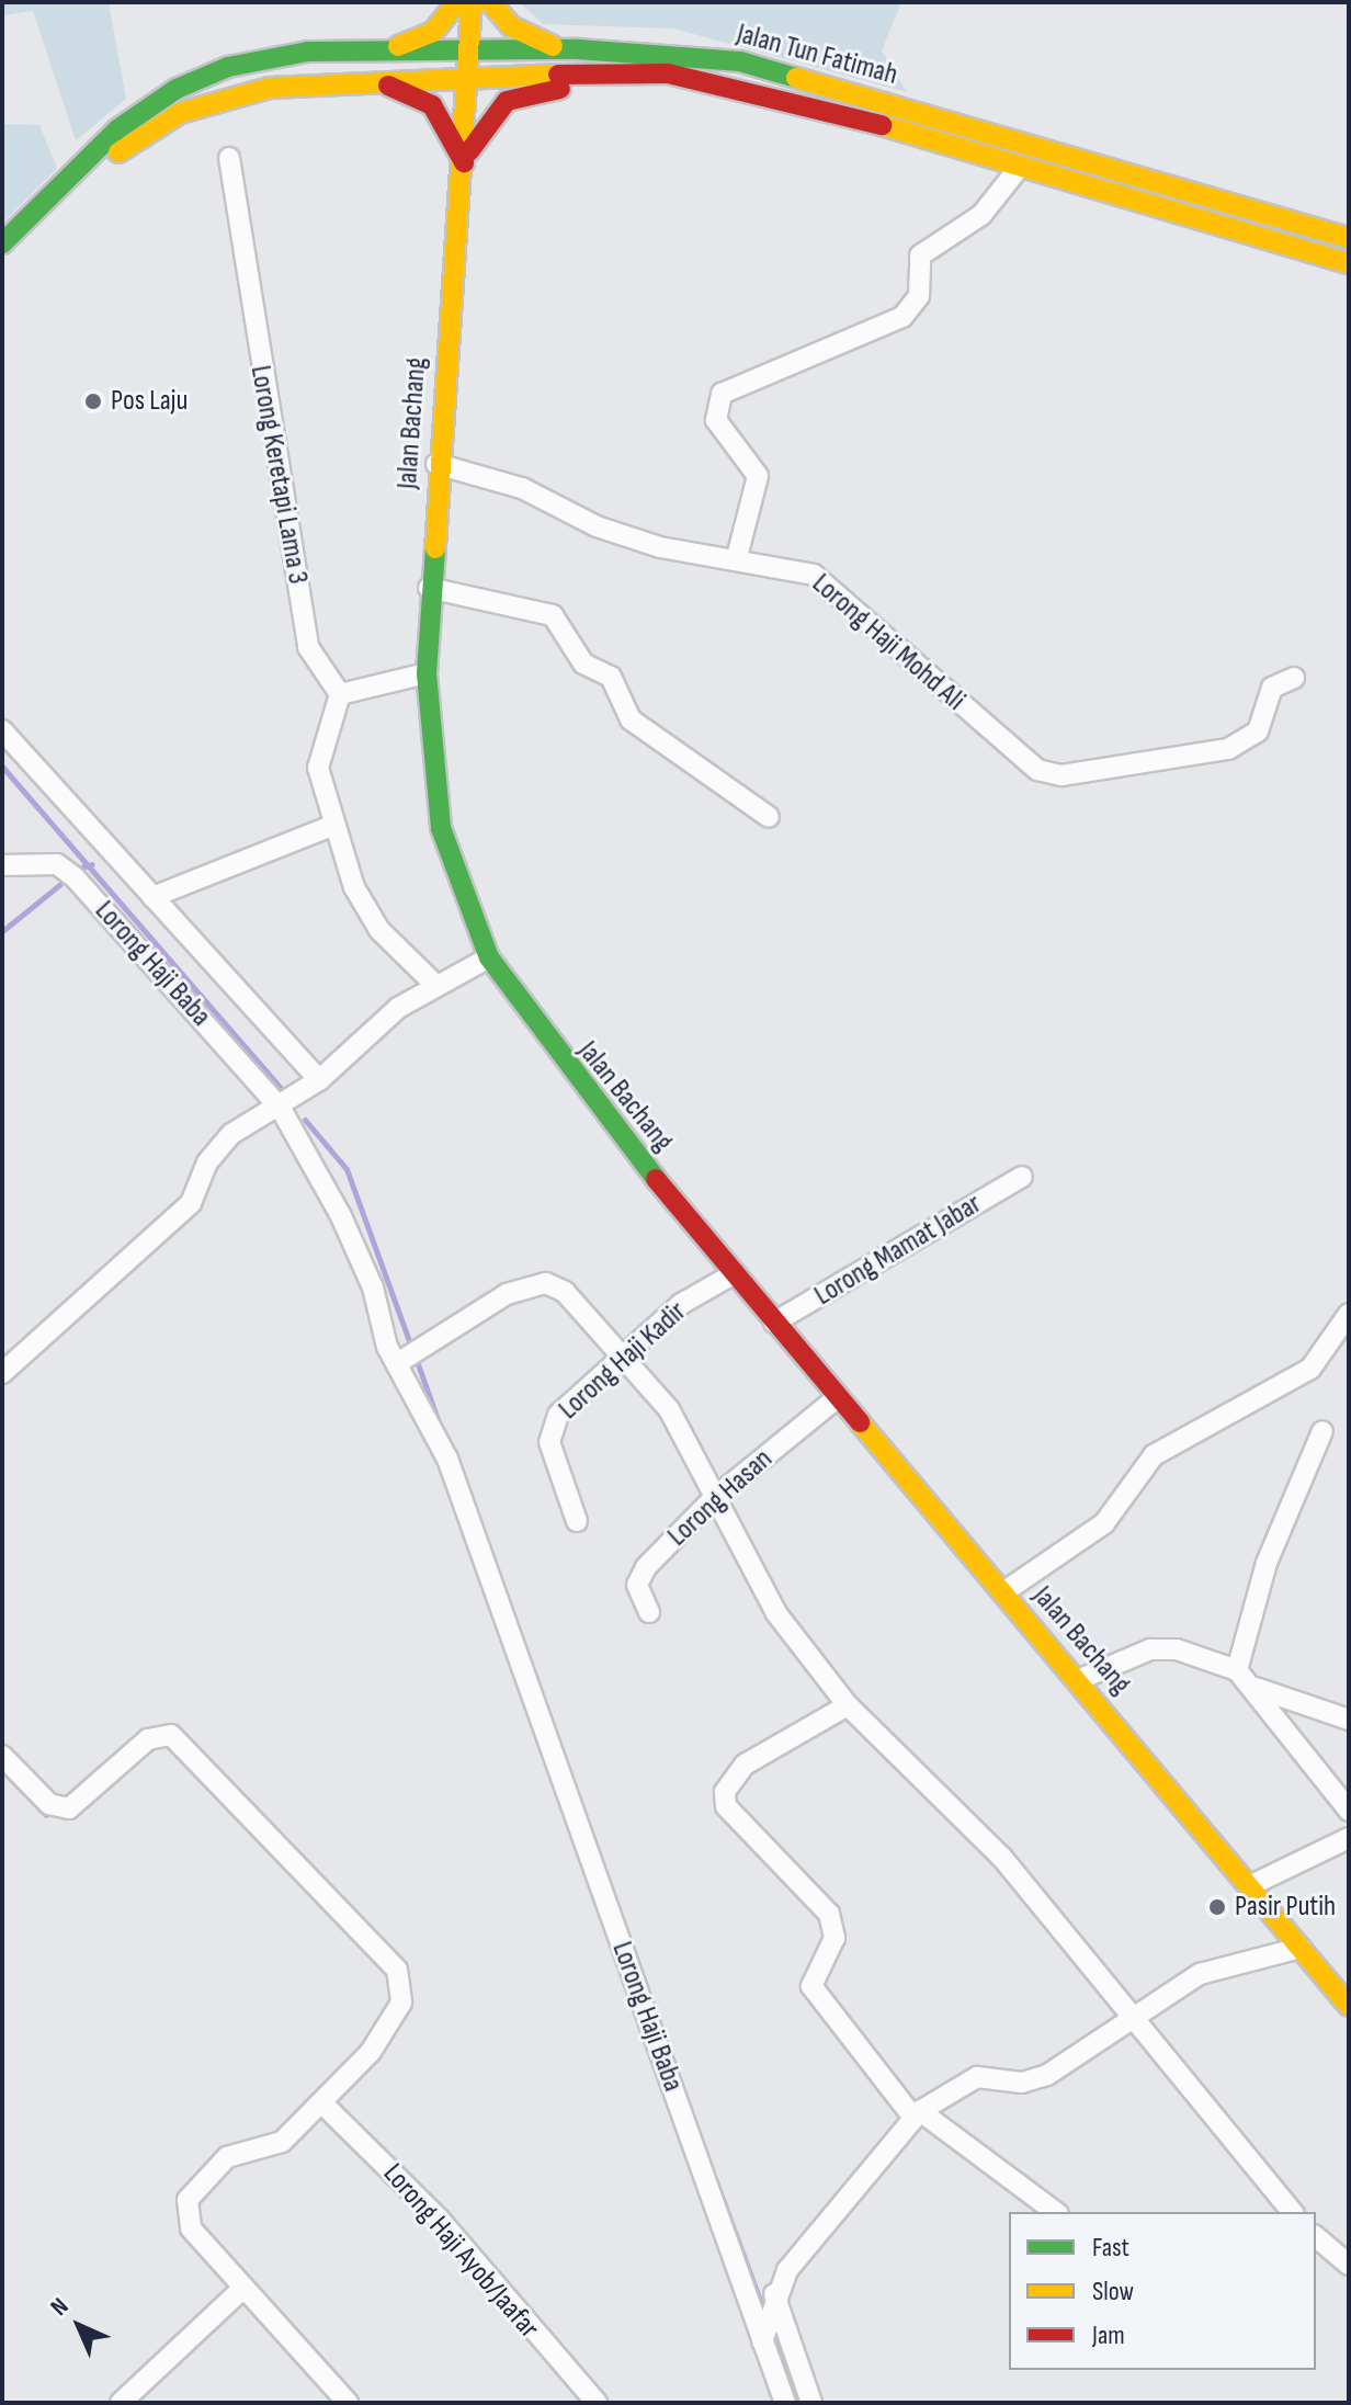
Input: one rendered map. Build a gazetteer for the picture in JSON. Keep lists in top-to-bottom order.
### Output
{
  "streets": {
    "main road": ["Jalan Tun Fatimah", "Jalan Bachang"],
    "street": [
      "Lorong Keretapi Lama 3",
      "Lorong Haji Mohd Ali",
      "Lorong Haji Baba",
      "Lorong Mamat Jabar",
      "Lorong Haji Kadir",
      "Lorong Hasan",
      "Lorong Haji Ayob/Jaafar"
    ]
  },
  "crossings": [
    ["Jalan Tun Fatimah", "Jalan Bachang"],
    ["Jalan Bachang", "Lorong Haji Mohd Ali"],
    ["Jalan Bachang", "Lorong Mamat Jabar"],
    ["Jalan Bachang", "Lorong Haji Kadir"],
    ["Jalan Bachang", "Lorong Hasan"]
  ],
  "places": ["Pos Laju", "Pasir Putih"],
  "legend": ["Fast", "Slow", "Jam"],
  "north": "top left"
}
